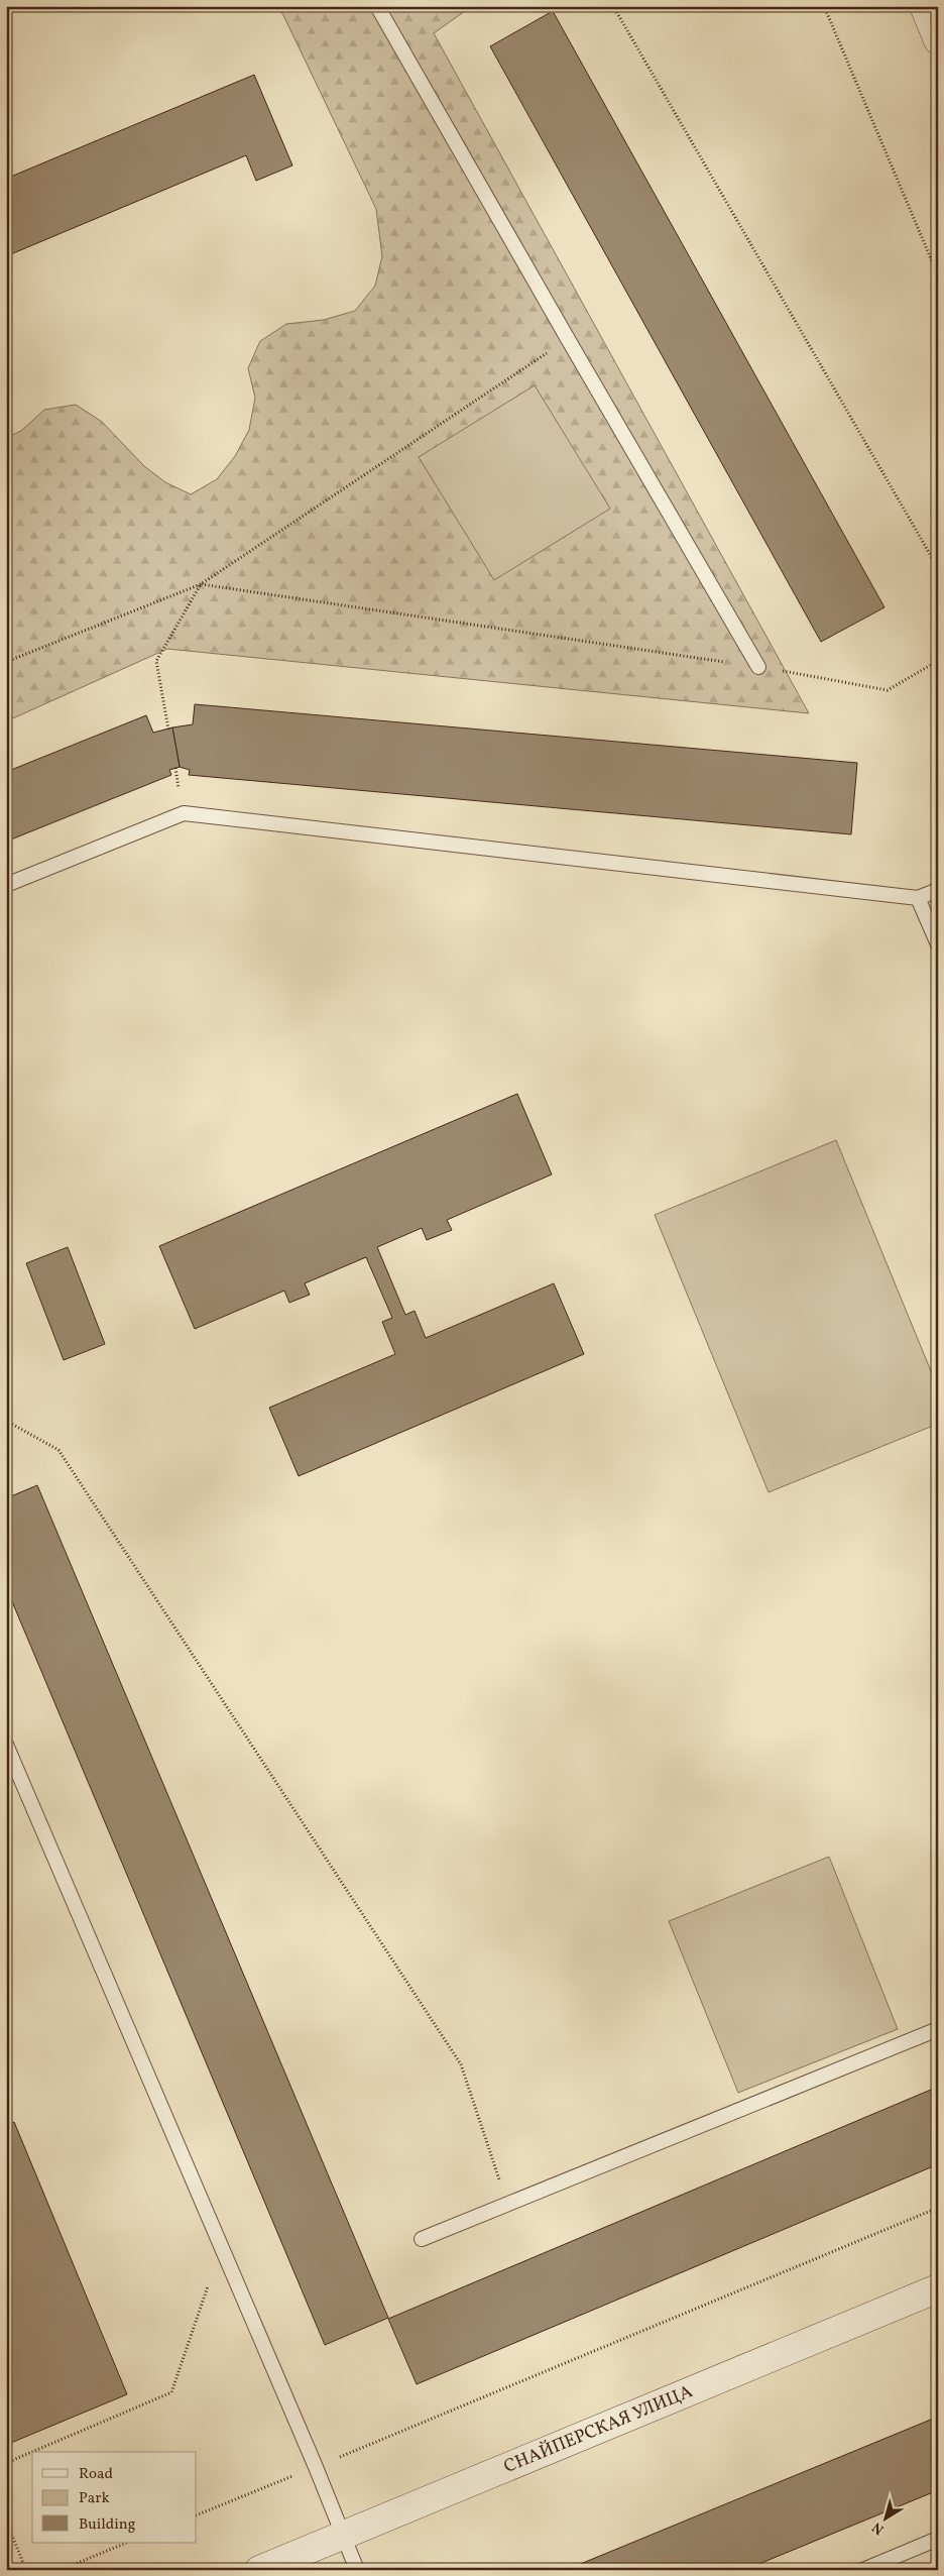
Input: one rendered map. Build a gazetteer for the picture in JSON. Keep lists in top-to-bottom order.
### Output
{
  "streets": {
    "street": ["СНАЙПЕРСКАЯ УЛИЦА"]
  },
  "legend": ["Road", "Park", "Building"],
  "north": "bottom left"
}
